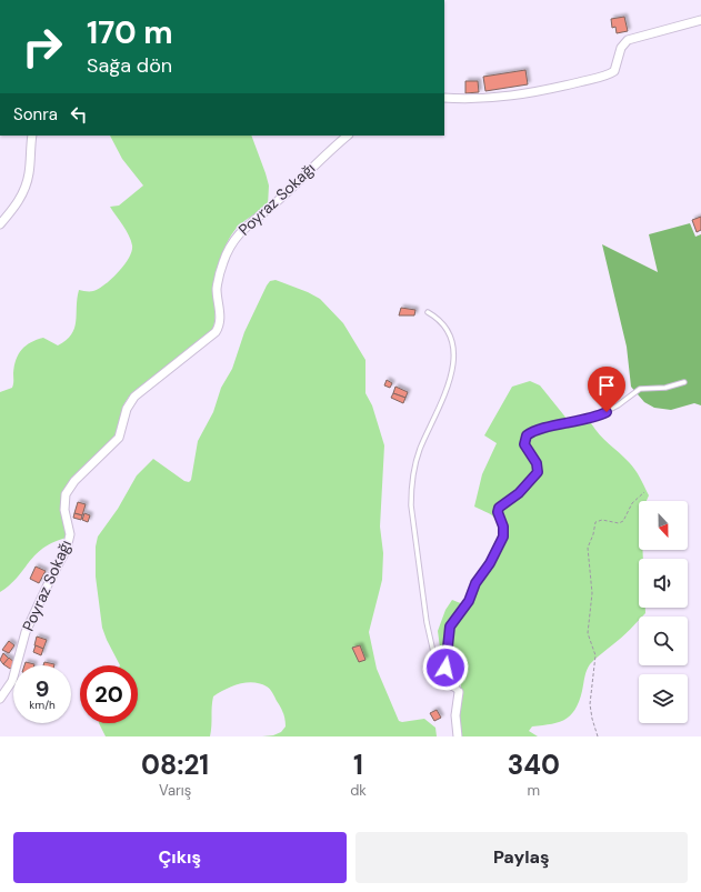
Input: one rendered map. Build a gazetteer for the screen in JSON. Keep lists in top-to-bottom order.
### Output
{
  "streets": {
    "street": ["Poyraz Sokağı"]
  },
  "north": "bottom",
  "page": {
    "turn": ["170 m", "Sağa dön"],
    "then": "Sonra",
    "speed": "9 km/h",
    "limit": "20",
    "eta": [
      "08:21",
      "Varış",
      "1",
      "dk",
      "340",
      "m"
    ],
    "buttons": ["Çıkış", "Paylaş"]
  }
}
